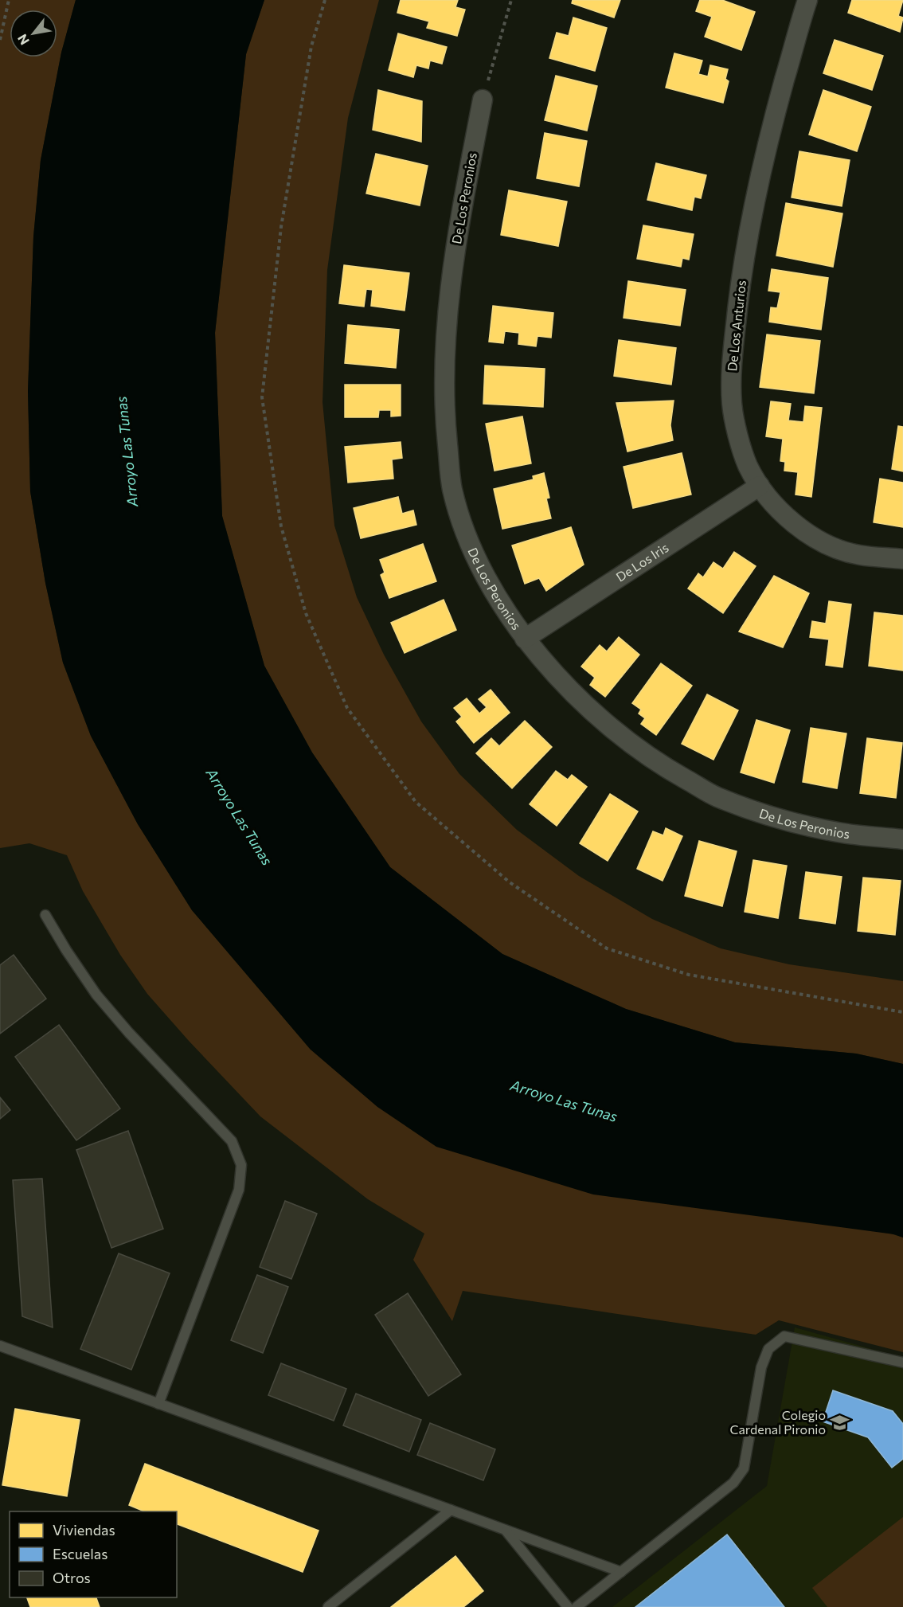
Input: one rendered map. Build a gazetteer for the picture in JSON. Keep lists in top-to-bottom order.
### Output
{
  "streets": {
    "street": ["De Los Peronios", "De Los Anturios", "De Los Iris"]
  },
  "crossings": [
    ["De Los Peronios", "De Los Iris"],
    ["De Los Anturios", "De Los Iris"]
  ],
  "water": ["Arroyo Las Tunas"],
  "places": {
    "school or university": ["Colegio Cardenal Pironio"]
  },
  "legend": ["Viviendas", "Escuelas", "Otros"],
  "north": "bottom left"
}
